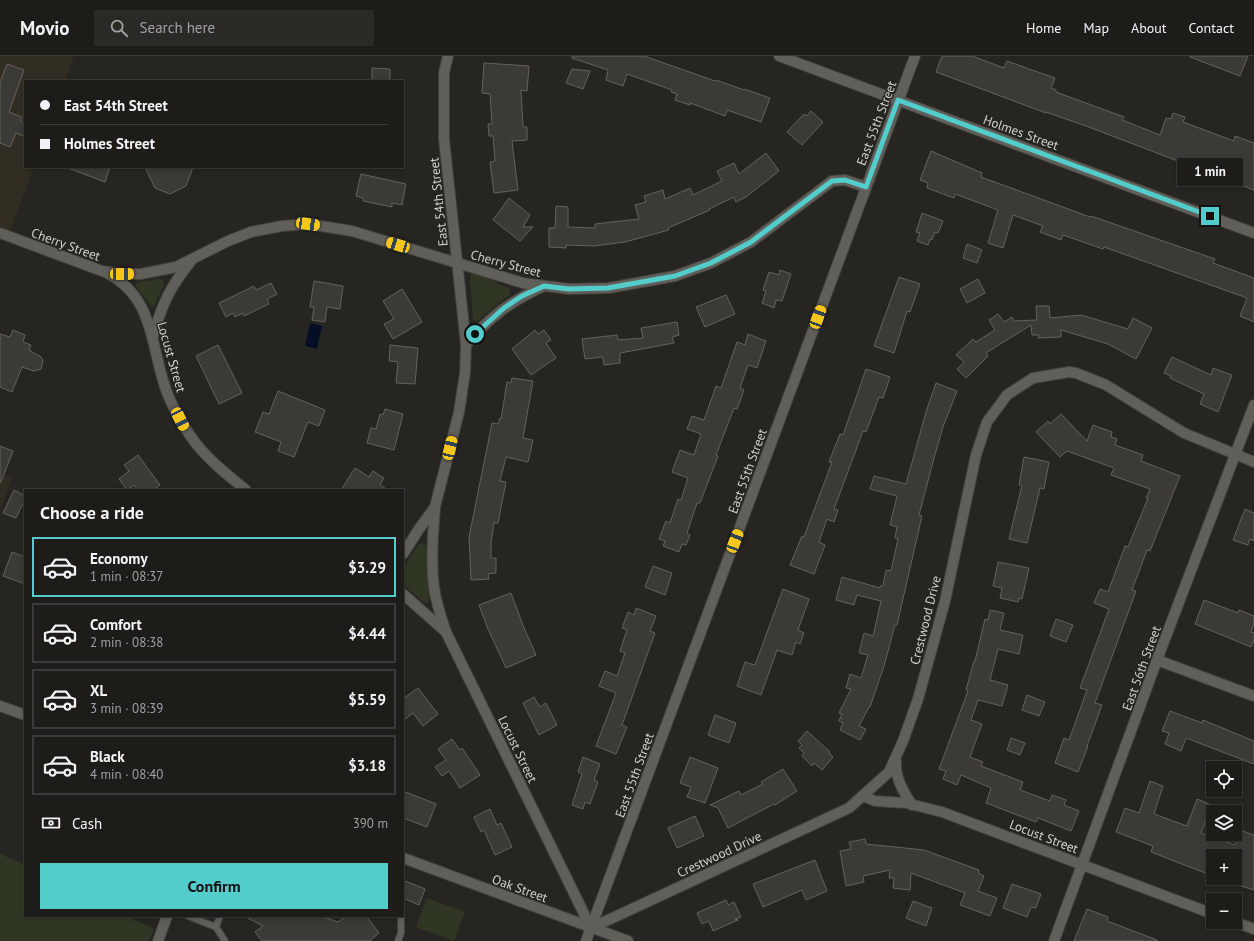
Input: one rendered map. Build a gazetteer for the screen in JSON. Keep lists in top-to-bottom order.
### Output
{
  "streets": {
    "street": [
      "East 55th Street",
      "Holmes Street",
      "East 54th Street",
      "Cherry Street",
      "Locust Street",
      "Crestwood Drive",
      "East 56th Street",
      "Oak Street"
    ]
  },
  "crossings": [
    ["East 55th Street", "Holmes Street"],
    ["East 55th Street", "Cherry Street"],
    ["East 55th Street", "Locust Street"],
    ["East 55th Street", "Crestwood Drive"],
    ["East 55th Street", "Oak Street"],
    ["East 54th Street", "Cherry Street"],
    ["East 54th Street", "Locust Street"],
    ["Cherry Street", "Locust Street"],
    ["Locust Street", "Crestwood Drive"],
    ["Locust Street", "East 56th Street"],
    ["Locust Street", "Oak Street"],
    ["Crestwood Drive", "East 56th Street"],
    ["Crestwood Drive", "Oak Street"]
  ],
  "page": {
    "header": "Movio",
    "search": "Search here",
    "nav": [
      "Home",
      "Map",
      "About",
      "Contact"
    ],
    "banner": ["East 54th Street", "Holmes Street"],
    "bubble": "1 min",
    "heading": "Choose a ride",
    "list": [
      {
        "name": "Economy",
        "note": "1 min · 08:37",
        "value": "$3.29"
      },
      {
        "name": "Comfort",
        "note": "2 min · 08:38",
        "value": "$4.44"
      },
      {
        "name": "XL",
        "note": "3 min · 08:39",
        "value": "$5.59"
      },
      {
        "name": "Black",
        "note": "4 min · 08:40",
        "value": "$3.18"
      }
    ],
    "map_buttons": ["+", "−"],
    "pay": ["Cash", "390 m"],
    "buttons": "Confirm"
  }
}
